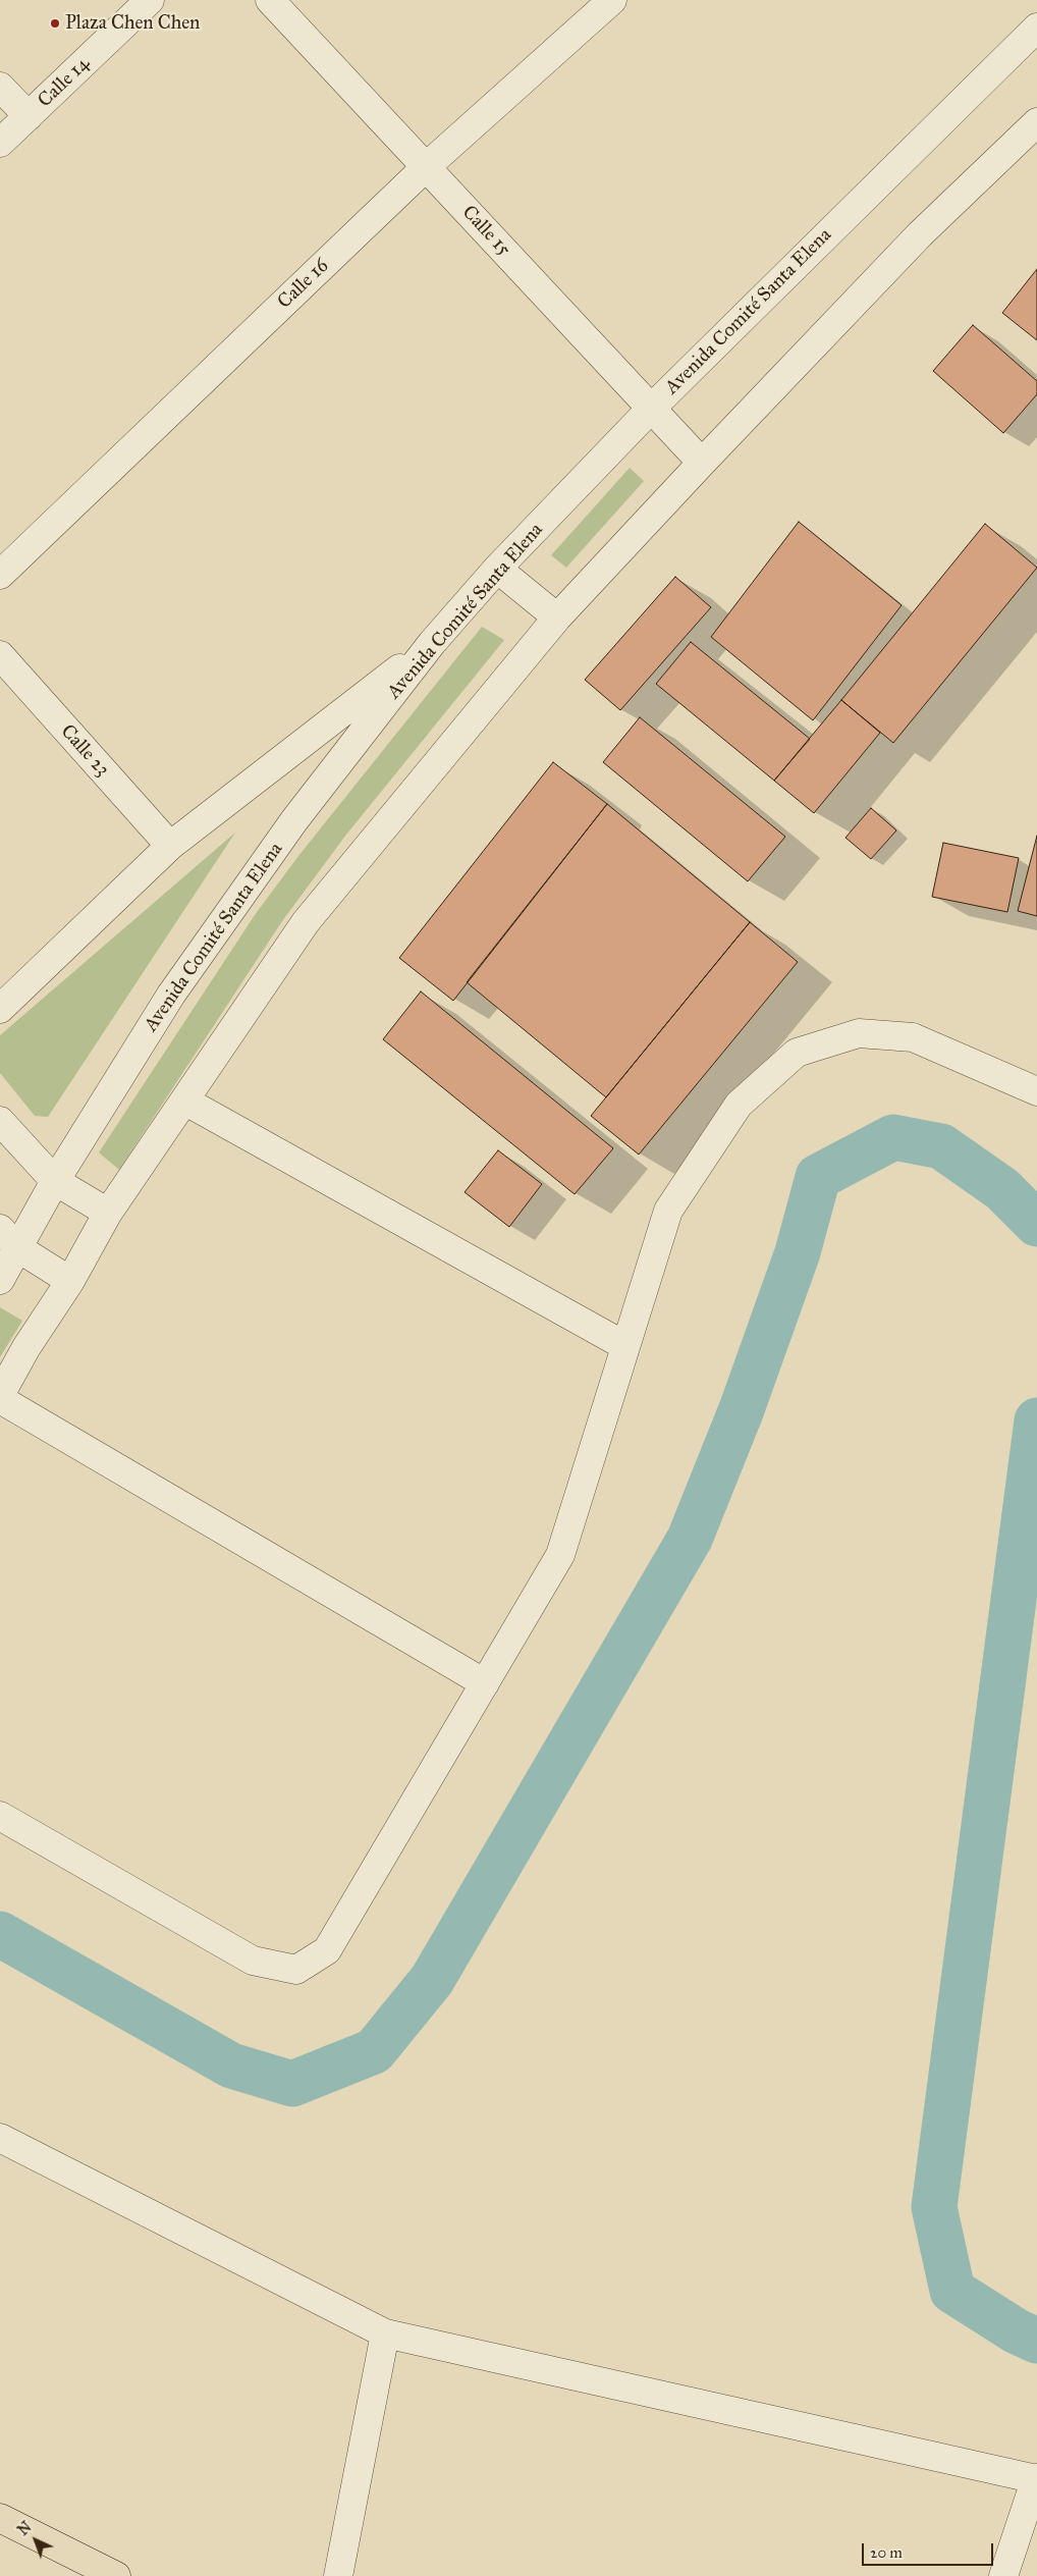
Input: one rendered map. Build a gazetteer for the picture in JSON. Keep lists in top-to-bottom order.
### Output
{
  "streets": {
    "street": [
      "Calle 14",
      "Calle 15",
      "Calle 16",
      "Avenida Comité Santa Elena",
      "Calle 23"
    ]
  },
  "crossings": [
    ["Calle 15", "Calle 16"],
    ["Calle 15", "Avenida Comité Santa Elena"]
  ],
  "places": ["Plaza Chen Chen"],
  "scale_bar": "20 m",
  "north": "top left"
}
